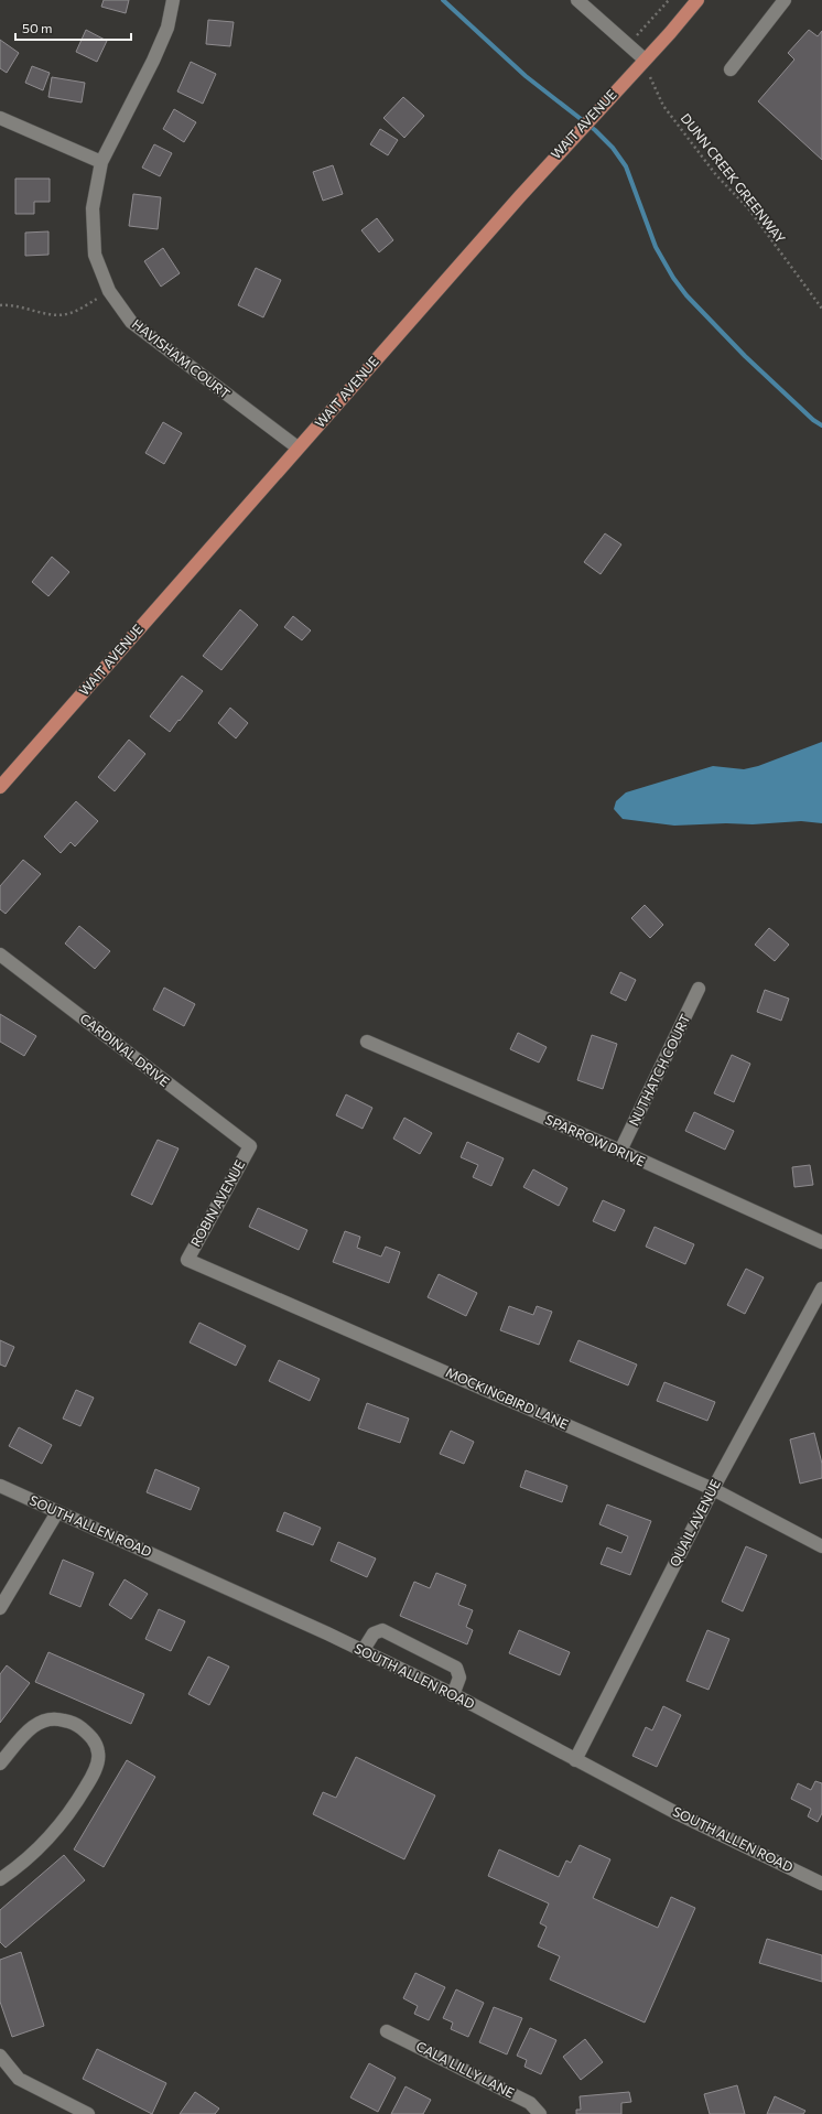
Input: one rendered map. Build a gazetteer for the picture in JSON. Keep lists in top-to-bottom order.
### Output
{
  "streets": {
    "main road": ["WAIT AVENUE"],
    "street": [
      "HAVISHAM COURT",
      "CARDINAL DRIVE",
      "NUTHATCH COURT",
      "SPARROW DRIVE",
      "ROBIN AVENUE",
      "MOCKINGBIRD LANE",
      "QUAIL AVENUE",
      "SOUTH ALLEN ROAD",
      "CALA LILLY LANE"
    ],
    "path": ["DUNN CREEK GREENWAY"]
  },
  "crossings": [
    ["WAIT AVENUE", "HAVISHAM COURT"],
    ["CARDINAL DRIVE", "ROBIN AVENUE"],
    ["NUTHATCH COURT", "SPARROW DRIVE"],
    ["ROBIN AVENUE", "MOCKINGBIRD LANE"],
    ["MOCKINGBIRD LANE", "QUAIL AVENUE"],
    ["QUAIL AVENUE", "SOUTH ALLEN ROAD"]
  ],
  "scale_bar": "50 m"
}
